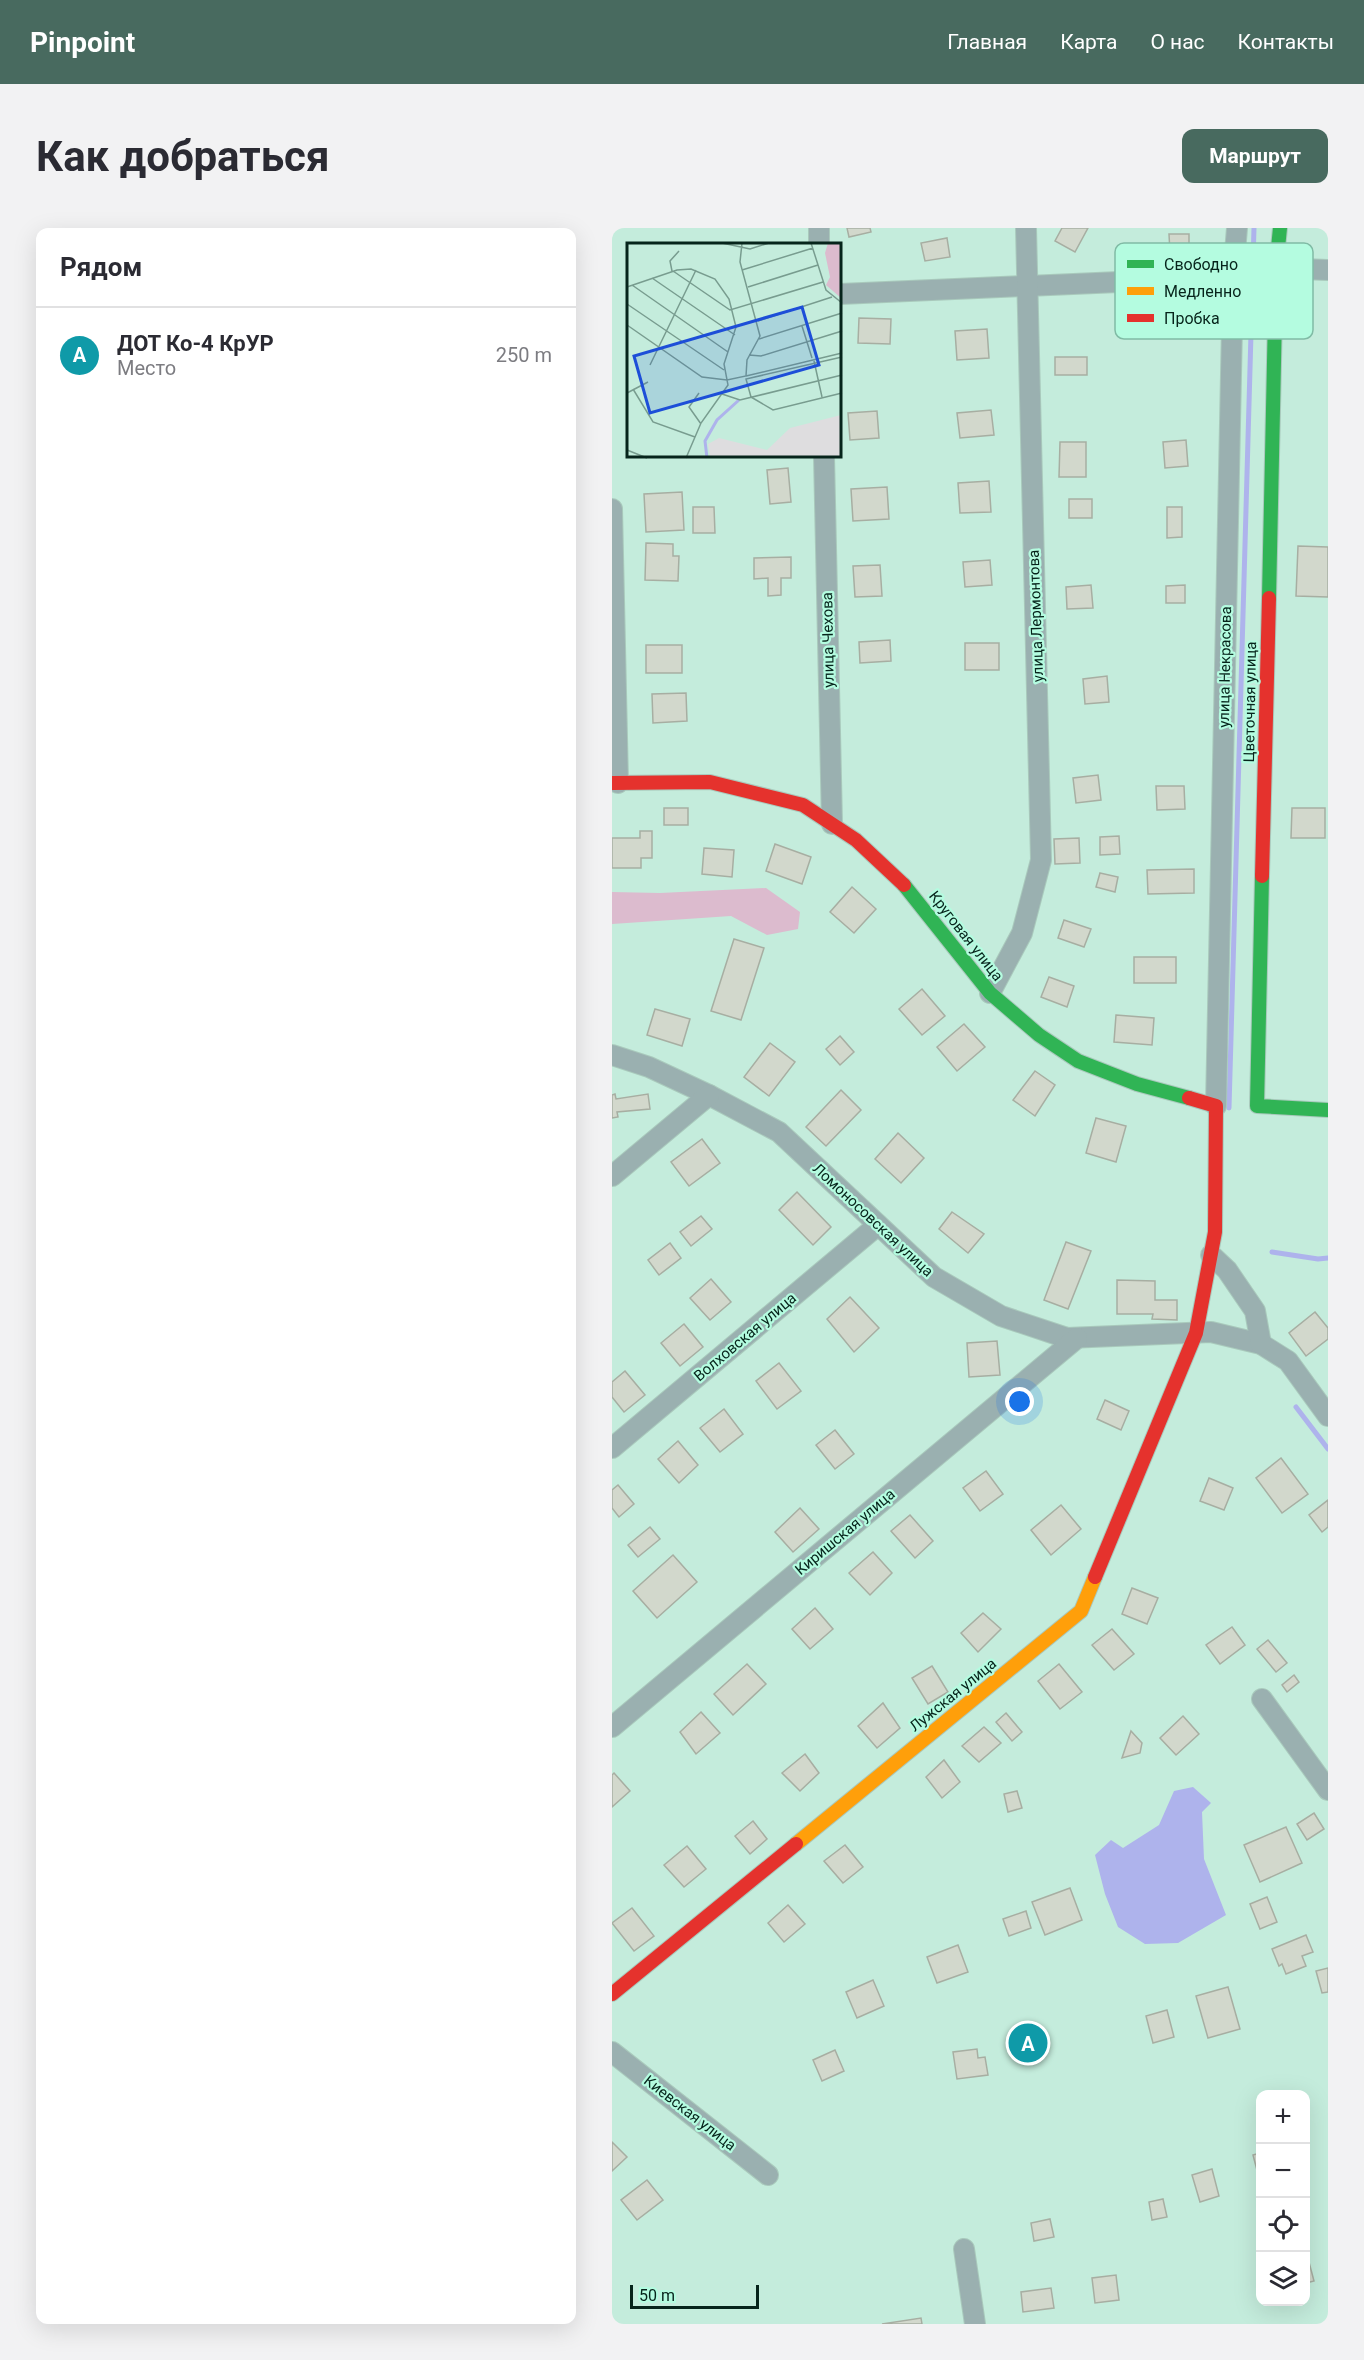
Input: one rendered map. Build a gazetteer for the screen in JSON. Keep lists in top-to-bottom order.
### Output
{
  "streets": {
    "street": [
      "улица Лермонтова",
      "улица Чехова",
      "улица Некрасова",
      "Цветочная улица",
      "Круговая улица",
      "Ломоносовская улица",
      "Волховская улица",
      "Киришская улица",
      "Лужская улица",
      "Киевская улица"
    ]
  },
  "crossings": [
    ["улица Лермонтова", "Круговая улица"],
    ["улица Чехова", "Круговая улица"],
    ["улица Некрасова", "Круговая улица"],
    ["Ломоносовская улица", "Волховская улица"],
    ["Ломоносовская улица", "Киришская улица"],
    ["Ломоносовская улица", "Лужская улица"]
  ],
  "legend": ["Свободно", "Медленно", "Пробка"],
  "scale_bar": "50 m",
  "page": {
    "header": "Pinpoint",
    "nav": [
      "Главная",
      "Карта",
      "О нас",
      "Контакты"
    ],
    "buttons": "Маршрут",
    "title": "Как добраться",
    "heading": "Рядом",
    "list": [
      {
        "mark": "A",
        "name": "ДОТ Ко-4 КрУР",
        "note": "Место",
        "value": "250 m"
      }
    ],
    "pins": "A",
    "map_buttons": ["+", "−"],
    "scale": "50 m"
  }
}
